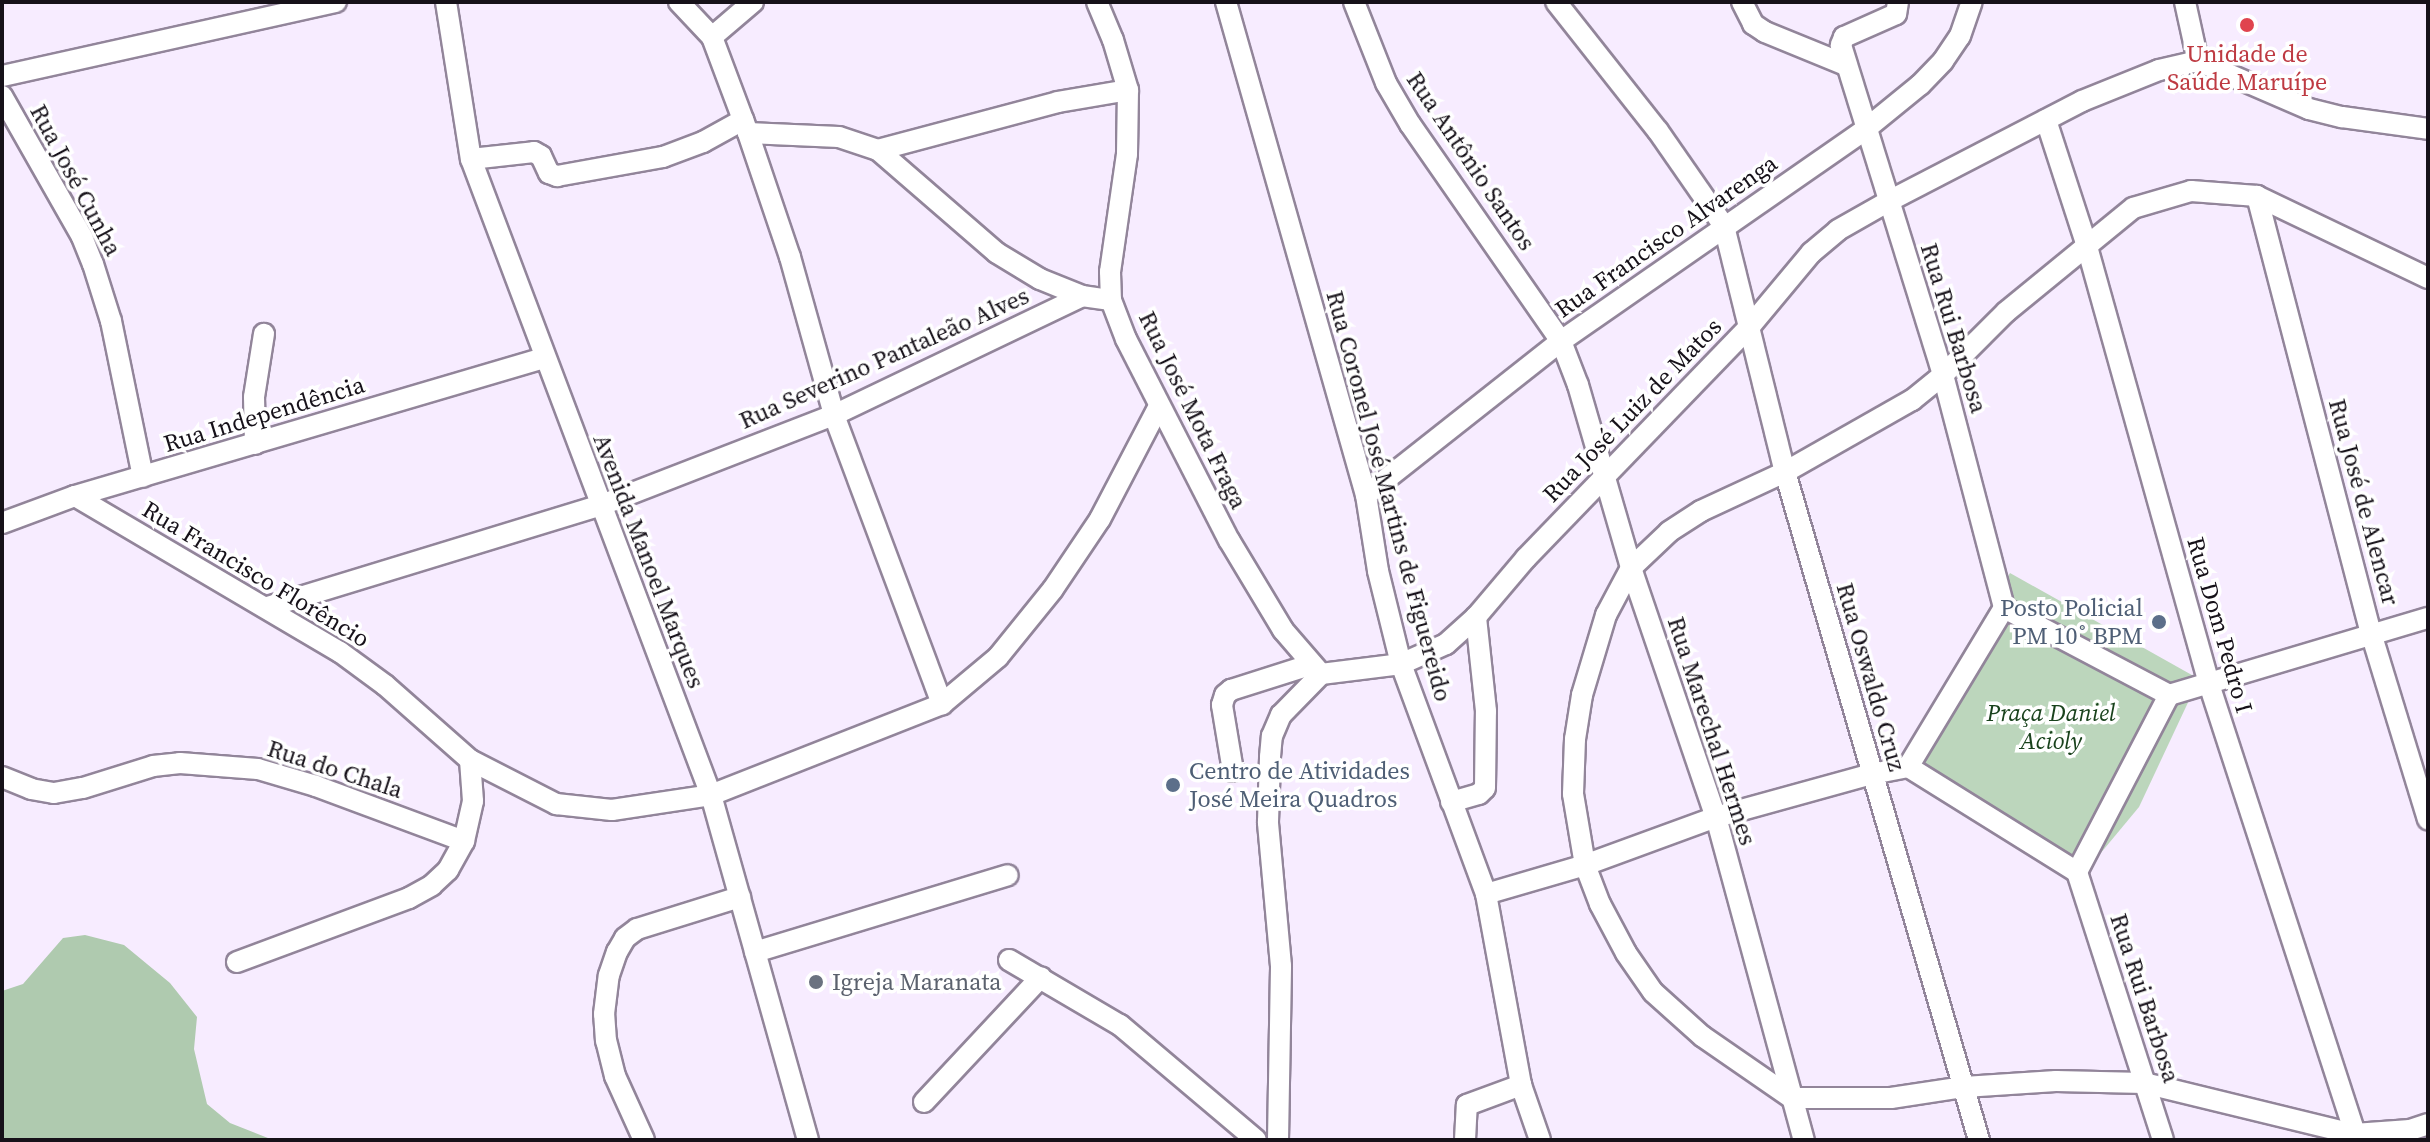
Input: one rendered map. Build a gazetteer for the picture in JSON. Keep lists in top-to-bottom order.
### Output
{
  "streets": {
    "street": [
      "Rua Antônio Santos",
      "Rua José Cunha",
      "Rua Francisco Alvarenga",
      "Rua Rui Barbosa",
      "Rua Severino Pantaleão Alves",
      "Rua José Mota Fraga",
      "Rua José Luiz de Matos",
      "Rua Independência",
      "Rua Coronel José Martins de Figuereido",
      "Rua José de Alencar",
      "Avenida Manoel Marques",
      "Rua Francisco Florêncio",
      "Rua Dom Pedro I",
      "Rua Oswaldo Cruz",
      "Rua Marechal Hermes",
      "Rua do Chala"
    ]
  },
  "crossings": [
    ["Rua Antônio Santos", "Rua Francisco Alvarenga"],
    ["Rua Antônio Santos", "Rua Marechal Hermes"],
    ["Rua José Cunha", "Rua Independência"],
    ["Rua Francisco Alvarenga", "Rua Rui Barbosa"],
    ["Rua Francisco Alvarenga", "Rua Coronel José Martins de Figuereido"],
    ["Rua Francisco Alvarenga", "Rua Oswaldo Cruz"],
    ["Rua Francisco Alvarenga", "Rua Marechal Hermes"],
    ["Rua Rui Barbosa", "Rua José Luiz de Matos"],
    ["Rua Severino Pantaleão Alves", "Avenida Manoel Marques"],
    ["Rua Severino Pantaleão Alves", "Rua Francisco Florêncio"],
    ["Rua José Mota Fraga", "Rua José Luiz de Matos"],
    ["Rua José Mota Fraga", "Rua Francisco Florêncio"],
    ["Rua José Luiz de Matos", "Rua Coronel José Martins de Figuereido"],
    ["Rua José Luiz de Matos", "Rua Dom Pedro I"],
    ["Rua José Luiz de Matos", "Rua Oswaldo Cruz"],
    ["Rua José Luiz de Matos", "Rua Marechal Hermes"],
    ["Rua Independência", "Avenida Manoel Marques"],
    ["Rua Independência", "Rua Francisco Florêncio"],
    ["Avenida Manoel Marques", "Rua Francisco Florêncio"]
  ],
  "parks": ["Praça Daniel Acioly"],
  "places": [
    "Unidade de Saúde Maruípe",
    "Posto Policial PM 10˚ BPM",
    "Centro de Atividades José Meira Quadros",
    "Igreja Maranata"
  ]
}
